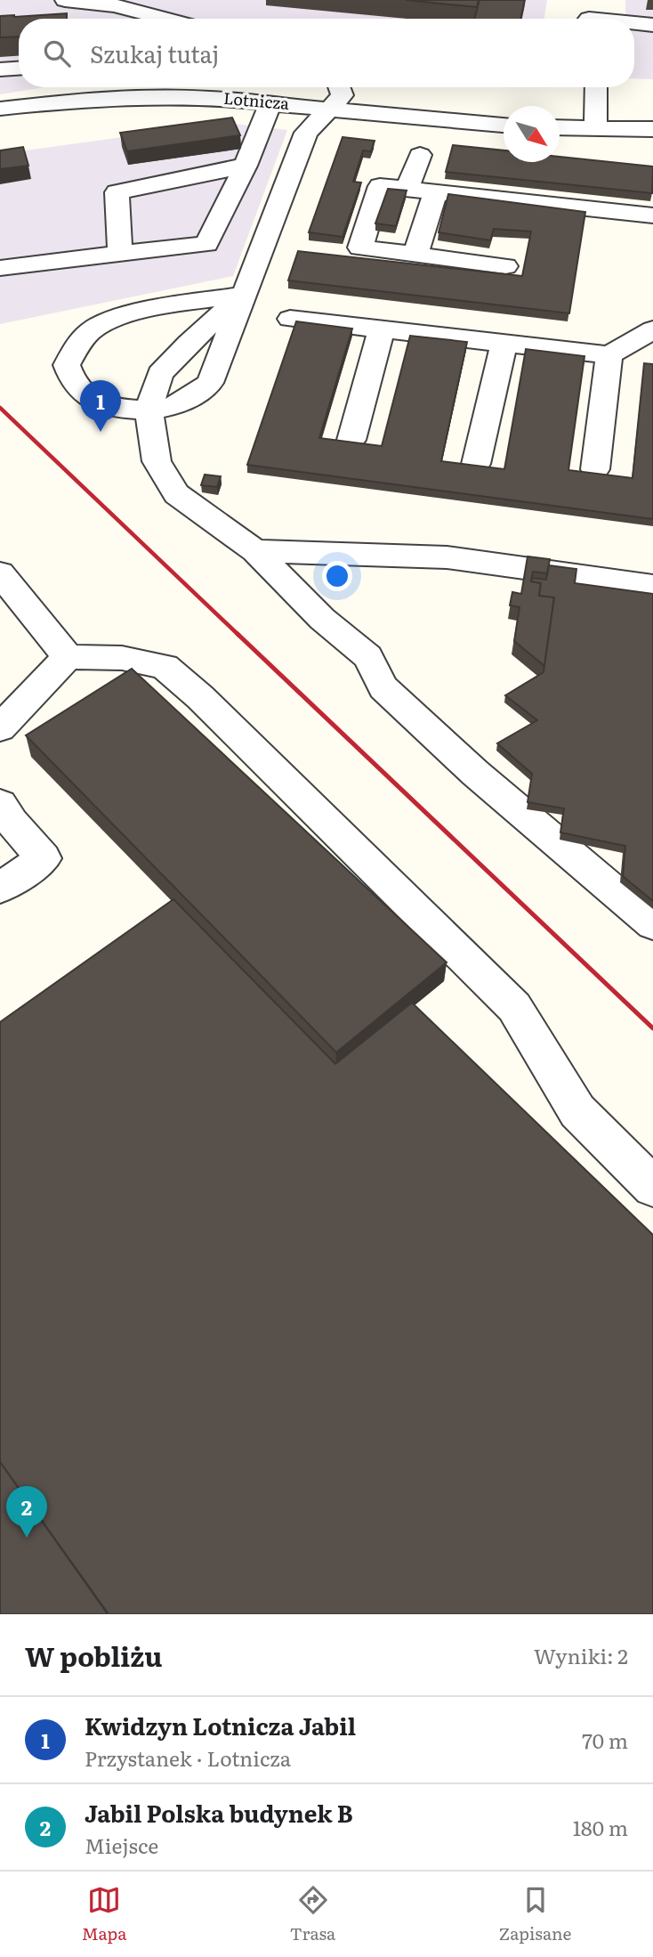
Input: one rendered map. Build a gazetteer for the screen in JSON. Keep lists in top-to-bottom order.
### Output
{
  "streets": {
    "street": ["Lotnicza"]
  },
  "north": "bottom right",
  "page": {
    "search": "Szukaj tutaj",
    "pins": ["1", "2"],
    "heading": ["W pobliżu", "Wyniki: 2"],
    "list": [
      {
        "mark": "1",
        "name": "Kwidzyn Lotnicza Jabil",
        "note": "Przystanek · Lotnicza",
        "value": "70 m"
      },
      {
        "mark": "2",
        "name": "Jabil Polska budynek B",
        "note": "Miejsce",
        "value": "180 m"
      }
    ],
    "nav": ["Mapa", "Trasa", "Zapisane"]
  }
}
